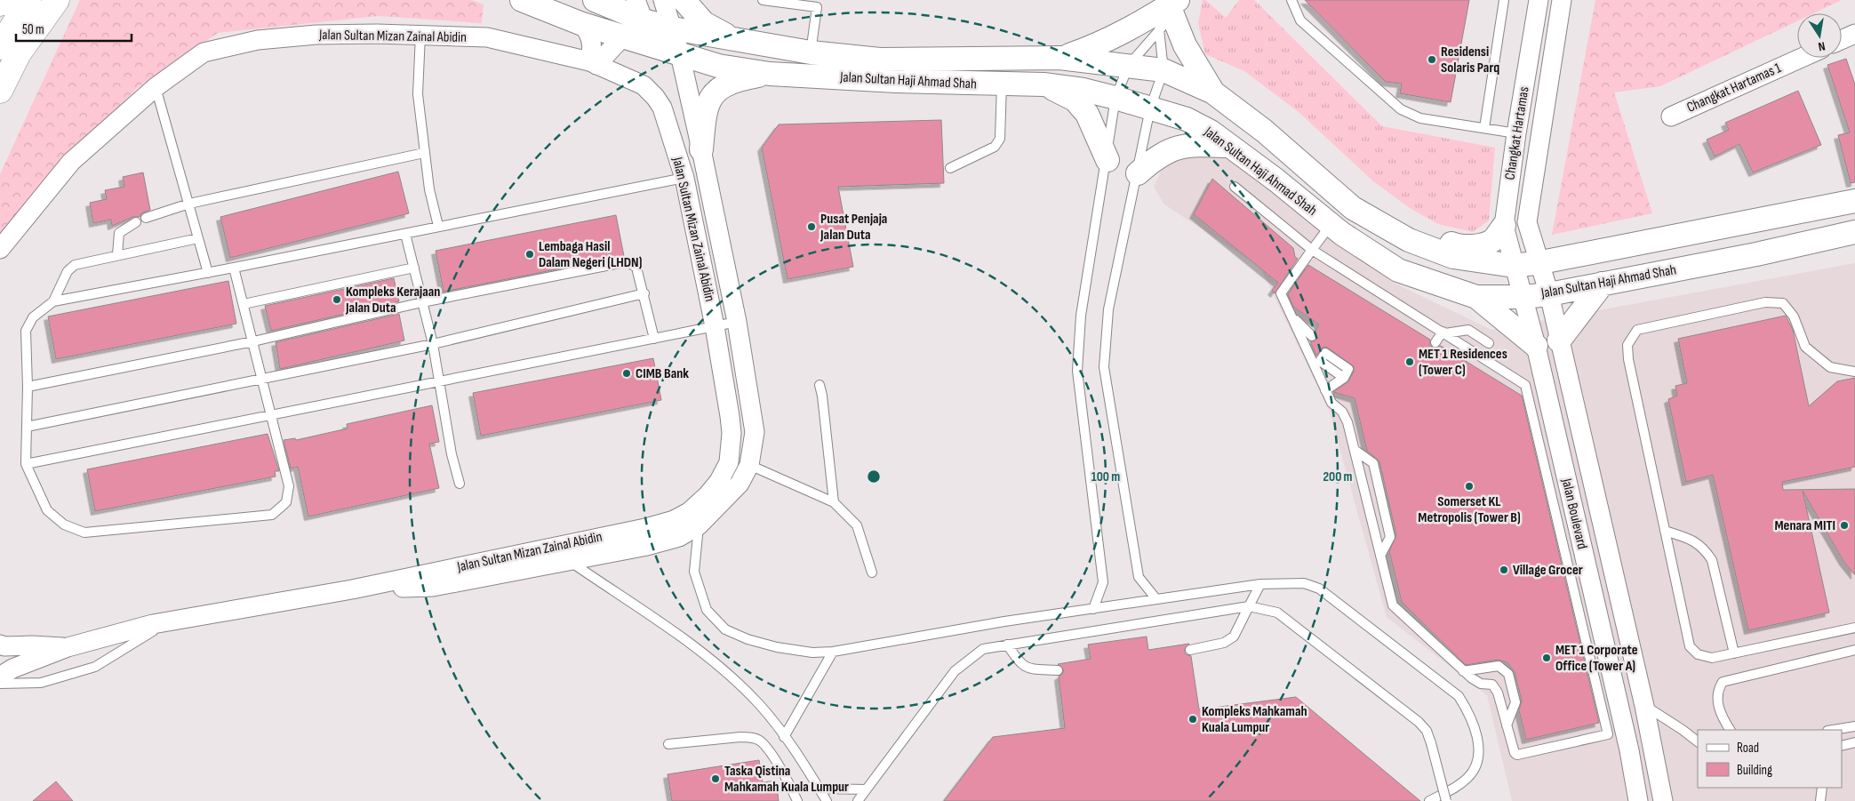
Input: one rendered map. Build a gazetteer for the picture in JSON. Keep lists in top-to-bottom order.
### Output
{
  "streets": {
    "street": [
      "Jalan Sultan Mizan Zainal Abidin",
      "Jalan Sultan Haji Ahmad Shah",
      "Changkat Hartamas 1",
      "Changkat Hartamas",
      "Jalan Boulevard"
    ]
  },
  "crossings": [
    ["Jalan Sultan Mizan Zainal Abidin", "Jalan Sultan Haji Ahmad Shah"],
    ["Jalan Sultan Haji Ahmad Shah", "Changkat Hartamas"],
    ["Jalan Sultan Haji Ahmad Shah", "Jalan Boulevard"],
    ["Changkat Hartamas", "Jalan Boulevard"]
  ],
  "places": [
    "Residensi Solaris Parq",
    "Pusat Penjaja Jalan Duta",
    "Lembaga Hasil Dalam Negeri (LHDN)",
    "Kompleks Kerajaan Jalan Duta",
    "MET 1 Residences (Tower C)",
    "CIMB Bank",
    "Somerset KL Metropolis (Tower B)",
    "Menara MITI",
    "Village Grocer",
    "MET 1 Corporate Office (Tower A)",
    "Kompleks Mahkamah Kuala Lumpur",
    "Taska Qistina Mahkamah Kuala Lumpur"
  ],
  "legend": ["Road", "Building"],
  "scale_bar": "50 m",
  "north": "bottom",
  "rings": ["100 m", "200 m"]
}
